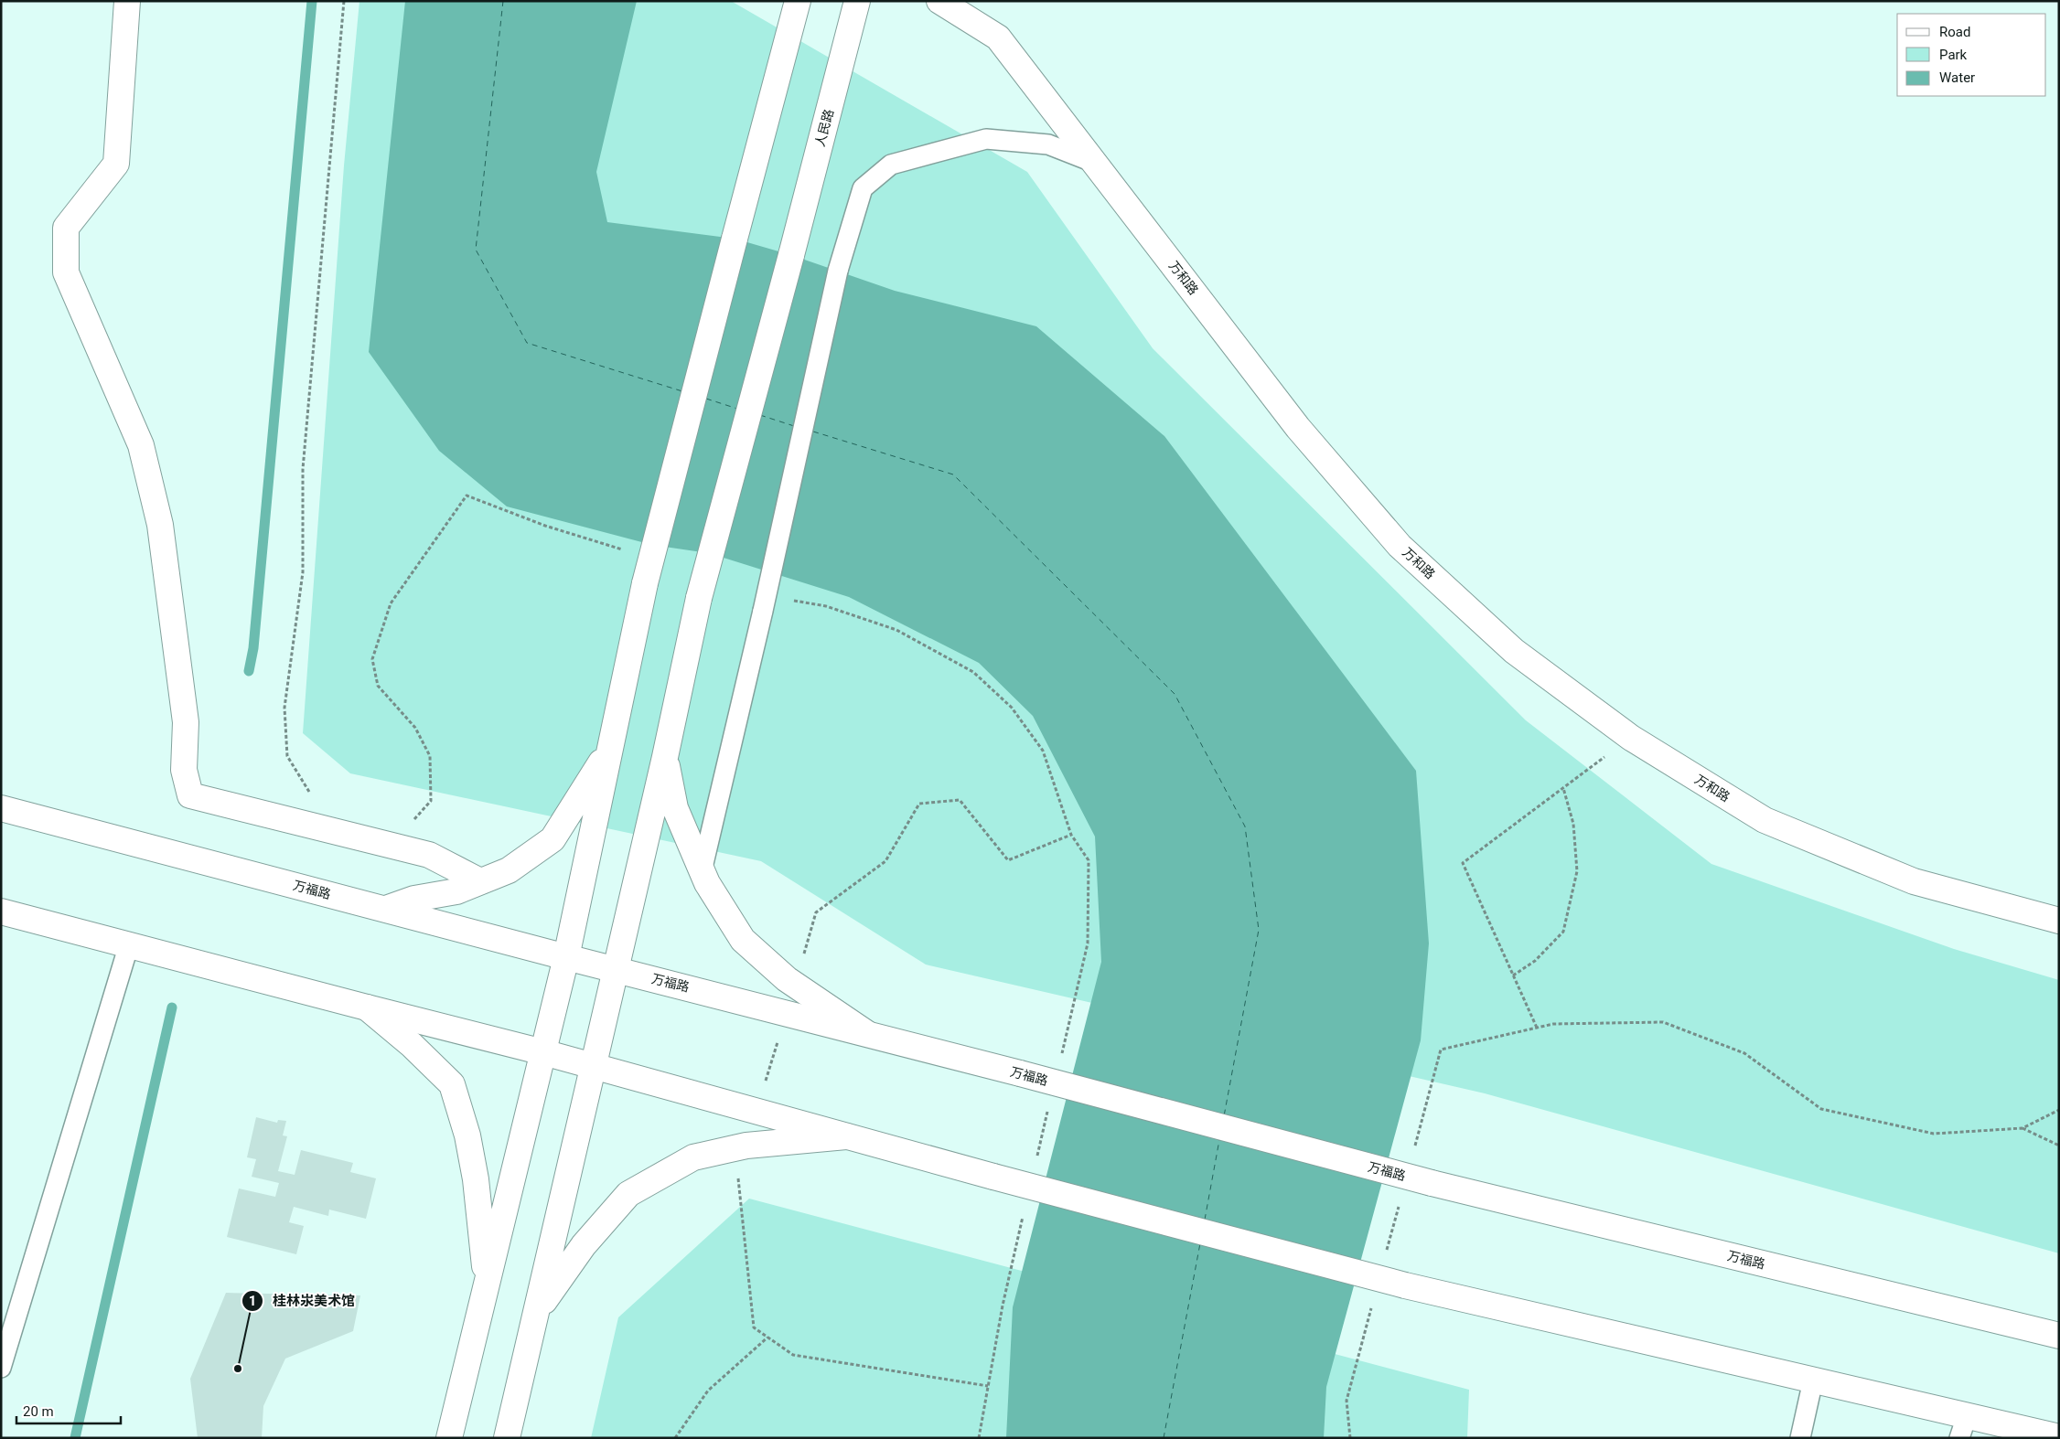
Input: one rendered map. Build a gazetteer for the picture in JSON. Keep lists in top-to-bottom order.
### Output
{
  "streets": {
    "main road": ["人民路", "万和路", "万福路"]
  },
  "crossings": [
    ["人民路", "万福路"]
  ],
  "places": ["桂林汖美术馆"],
  "legend": ["Road", "Park", "Water"],
  "scale_bar": "20 m"
}
